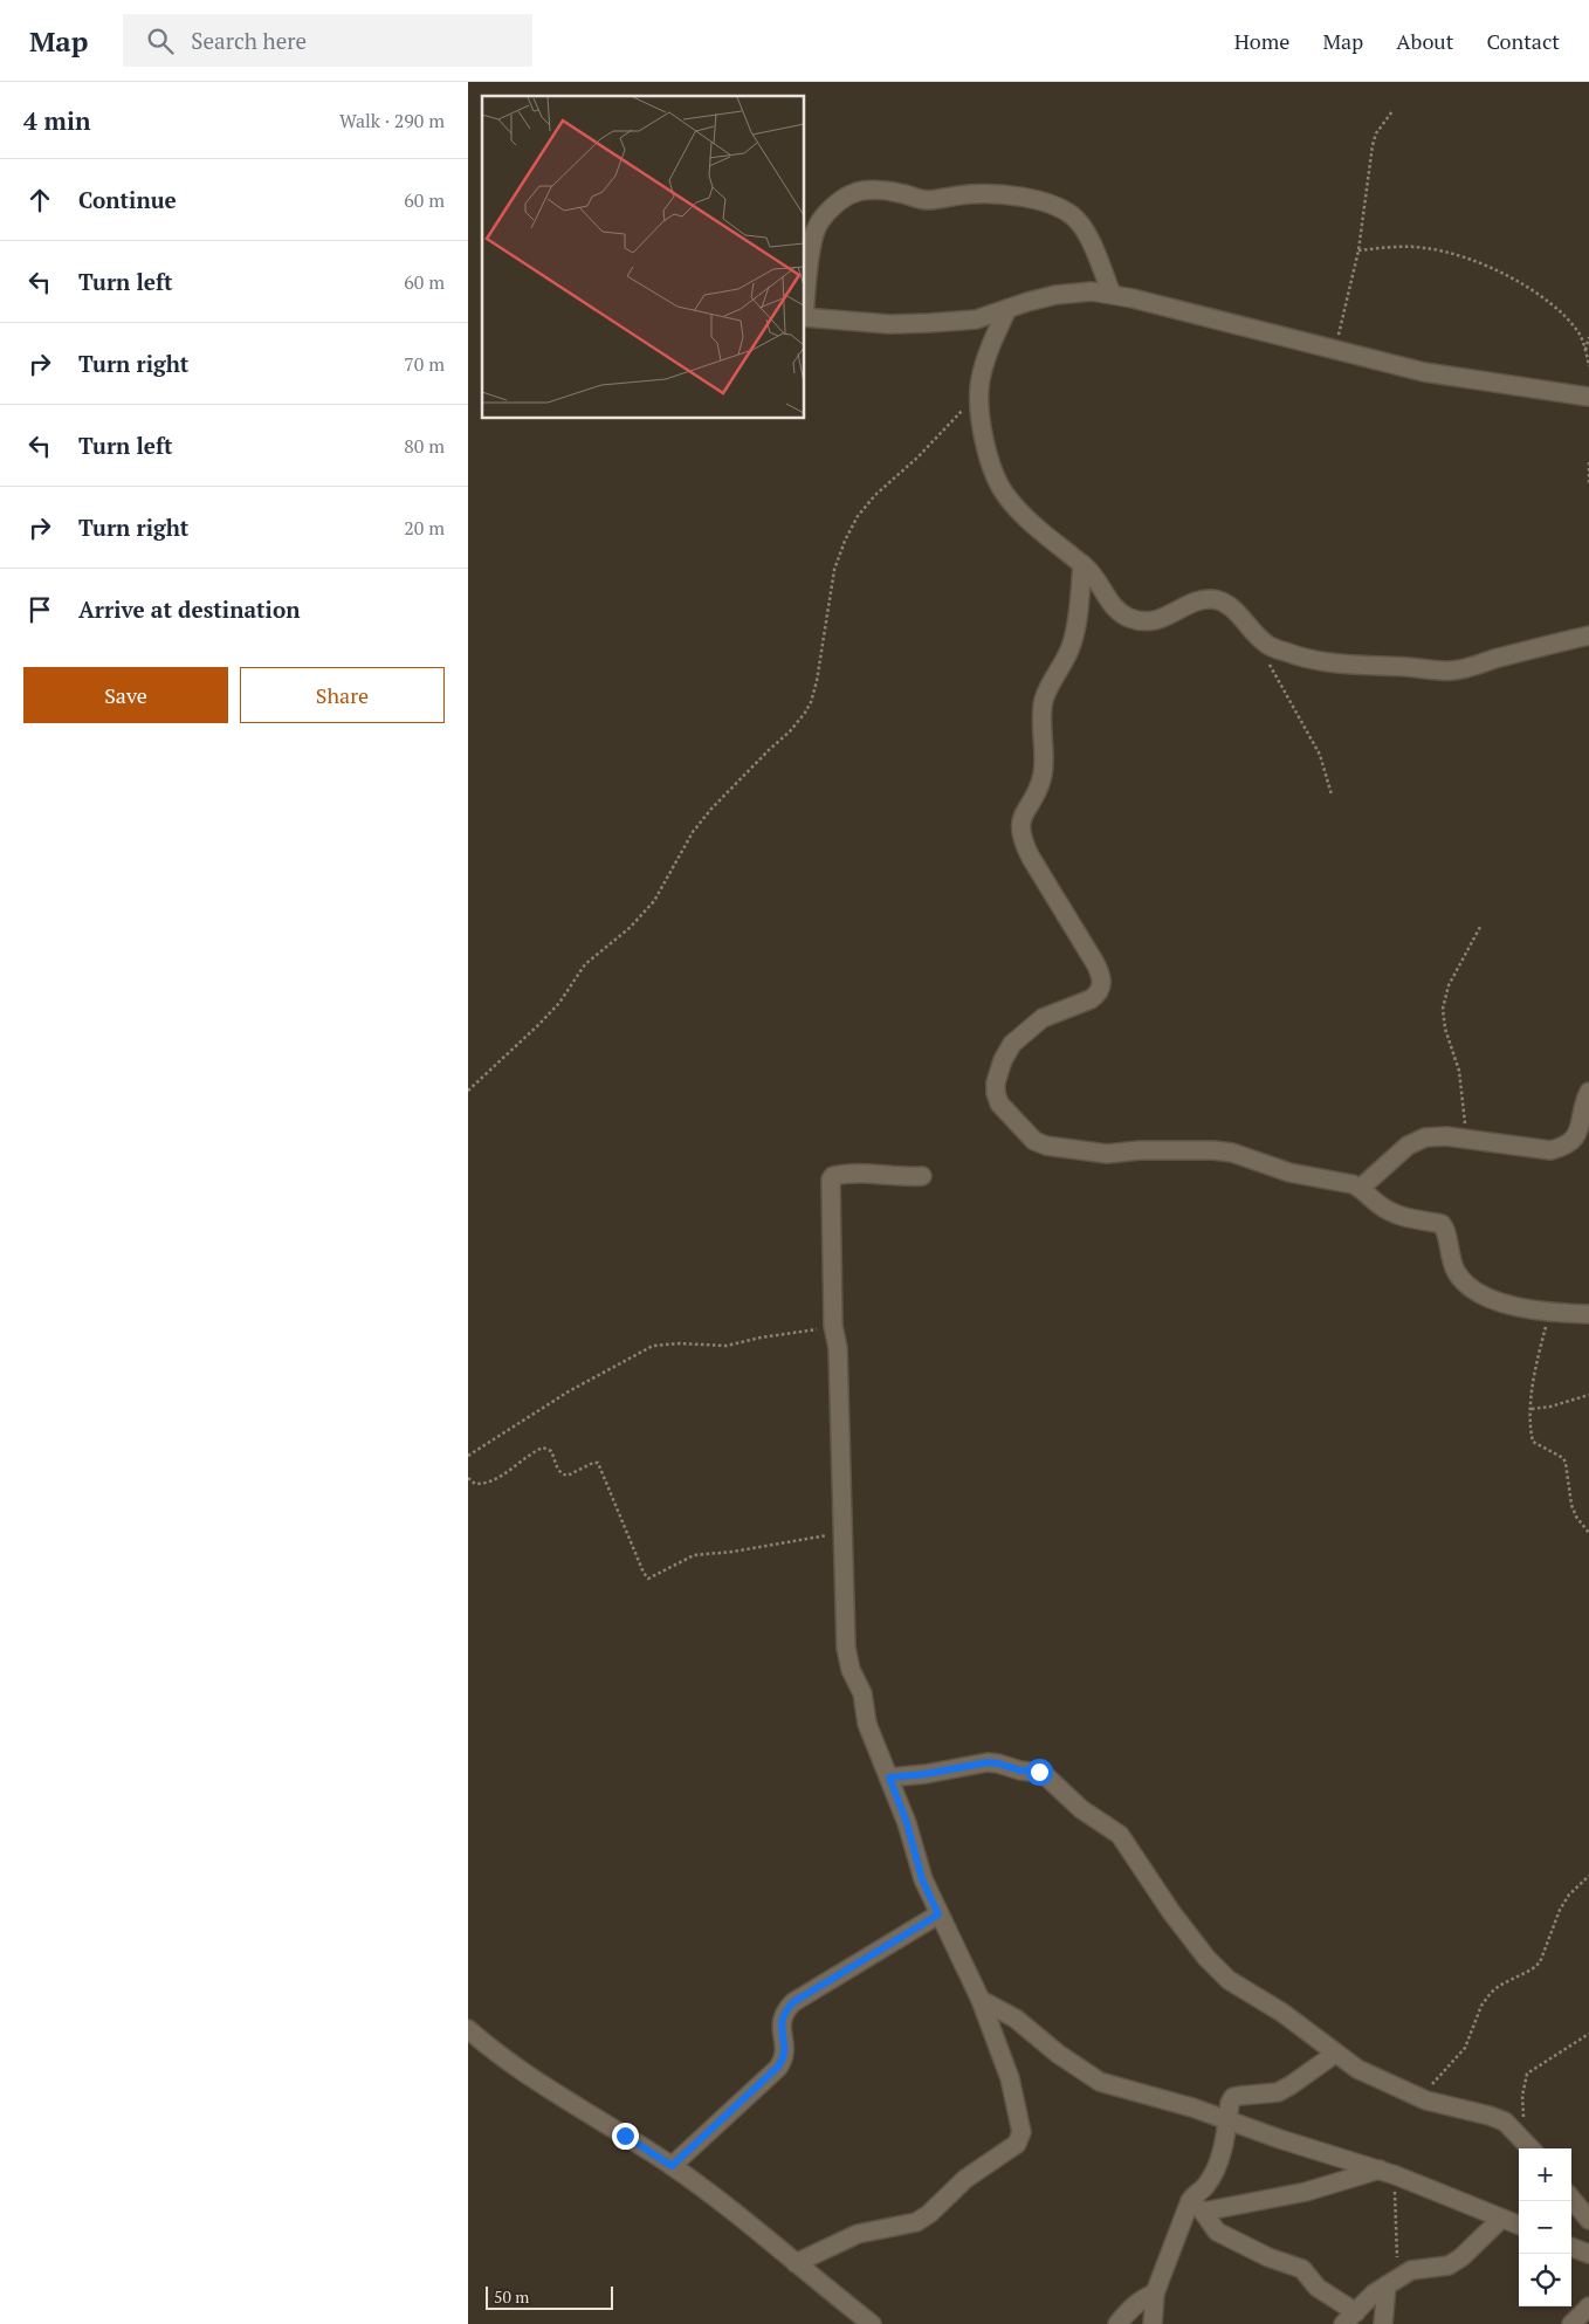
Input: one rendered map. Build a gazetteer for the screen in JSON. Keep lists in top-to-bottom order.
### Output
{
  "scale_bar": "50 m",
  "page": {
    "header": "Map",
    "search": "Search here",
    "nav": [
      "Home",
      "Map",
      "About",
      "Contact"
    ],
    "heading": ["4 min", "Walk · 290 m"],
    "list": [
      ["Continue", "60 m"],
      ["Turn left", "60 m"],
      ["Turn right", "70 m"],
      ["Turn left", "80 m"],
      ["Turn right", "20 m"],
      "Arrive at destination"
    ],
    "buttons": ["Save", "Share"],
    "map_buttons": ["+", "−"],
    "scale": "50 m"
  }
}
